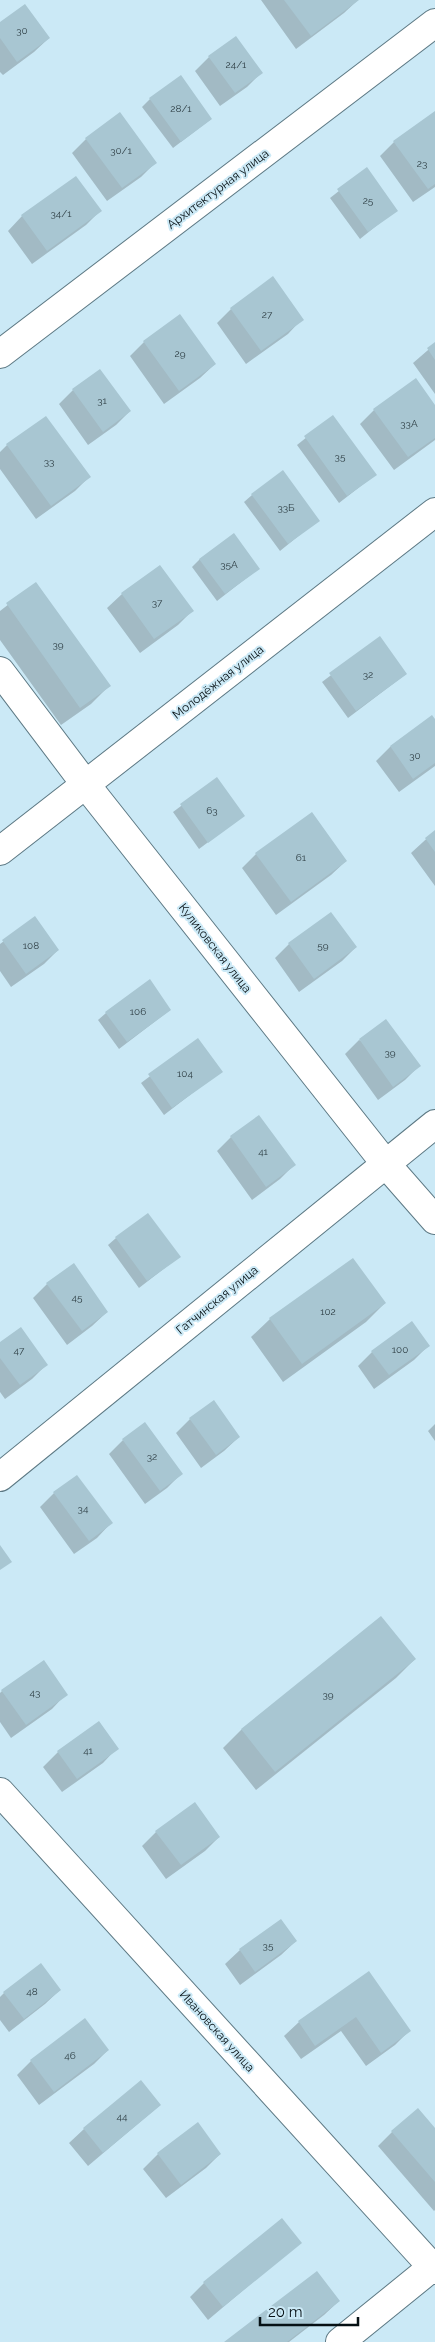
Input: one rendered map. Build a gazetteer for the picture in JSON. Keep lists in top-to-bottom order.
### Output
{
  "streets": {
    "street": [
      "Архитектурная улица",
      "Молодёжная улица",
      "Куликовская улица",
      "Гатчинская улица",
      "Ивановская улица"
    ]
  },
  "crossings": [
    ["Молодёжная улица", "Куликовская улица"],
    ["Куликовская улица", "Гатчинская улица"]
  ],
  "house_numbers": [
    "30",
    "24/1",
    "28/1",
    "30/1",
    "23",
    "25",
    "34/1",
    "27",
    "29",
    "31",
    "33А",
    "35",
    "33",
    "33Б",
    "35А",
    "37",
    "39",
    "32",
    "30",
    "63",
    "61",
    "108",
    "59",
    "106",
    "39",
    "104",
    "41",
    "45",
    "102",
    "100",
    "47",
    "32",
    "34",
    "43",
    "39",
    "41",
    "35",
    "48",
    "46",
    "44"
  ],
  "scale_bar": "20 m"
}
